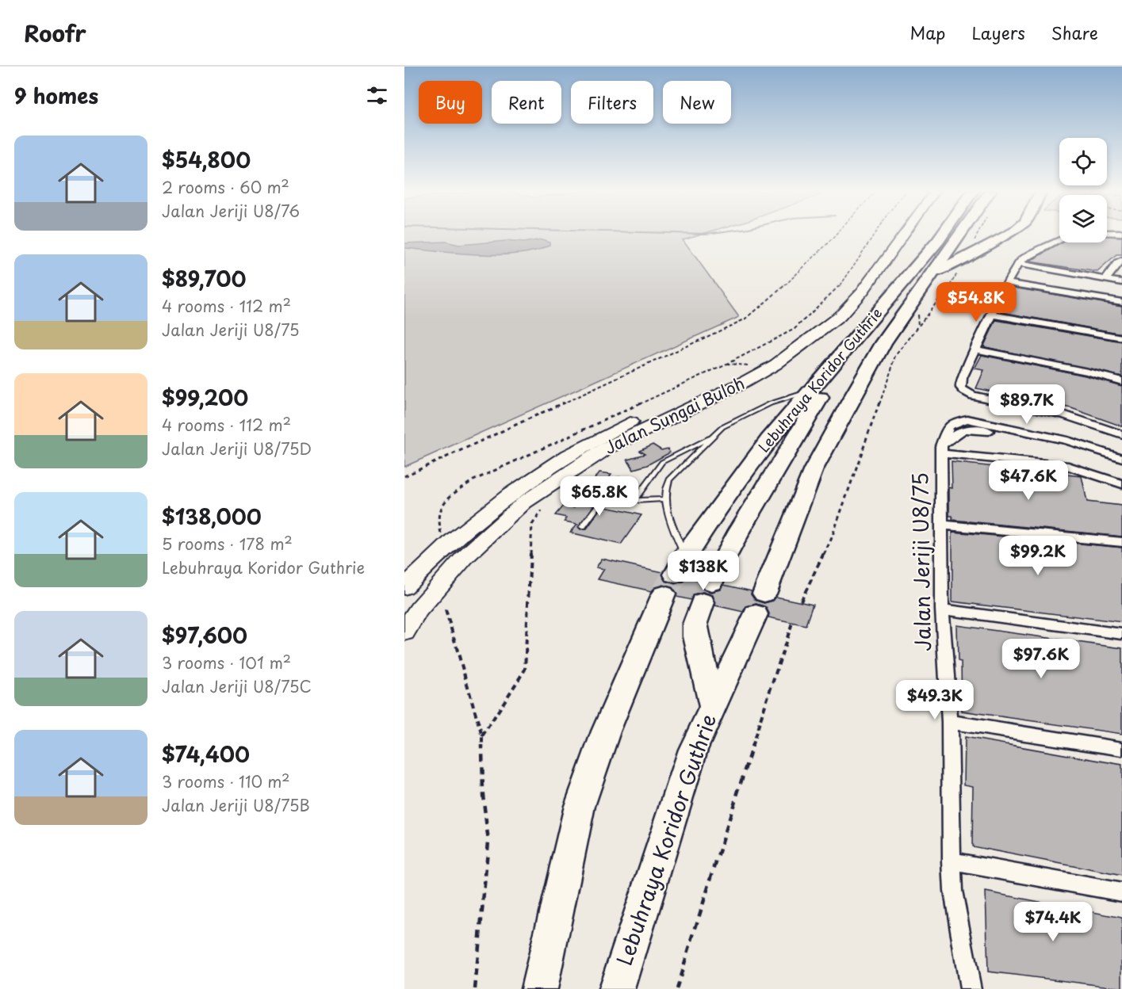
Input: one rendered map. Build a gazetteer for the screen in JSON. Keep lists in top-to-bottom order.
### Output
{
  "streets": {
    "highway": ["Lebuhraya Koridor Guthrie", "Jalan Sungai Buloh"],
    "street": ["Jalan Jeriji U8/75"]
  },
  "page": {
    "header": "Roofr",
    "nav": ["Map", "Layers", "Share"],
    "heading": "9 homes",
    "chip": [
      "Buy",
      "Rent",
      "Filters",
      "New"
    ],
    "list": [
      {
        "name": "$54,800",
        "note": "2 rooms · 60 m² · Jalan Jeriji U8/76"
      },
      {
        "name": "$89,700",
        "note": "4 rooms · 112 m² · Jalan Jeriji U8/75"
      },
      {
        "name": "$99,200",
        "note": "4 rooms · 112 m² · Jalan Jeriji U8/75D"
      },
      {
        "name": "$138,000",
        "note": "5 rooms · 178 m² · Lebuhraya Koridor Guthrie"
      },
      {
        "name": "$97,600",
        "note": "3 rooms · 101 m² · Jalan Jeriji U8/75C"
      },
      {
        "name": "$74,400",
        "note": "3 rooms · 110 m² · Jalan Jeriji U8/75B"
      }
    ],
    "price": [
      "$54.8K",
      "$89.7K",
      "$47.6K",
      "$65.8K",
      "$99.2K",
      "$138K",
      "$97.6K",
      "$49.3K",
      "$74.4K"
    ]
  }
}
